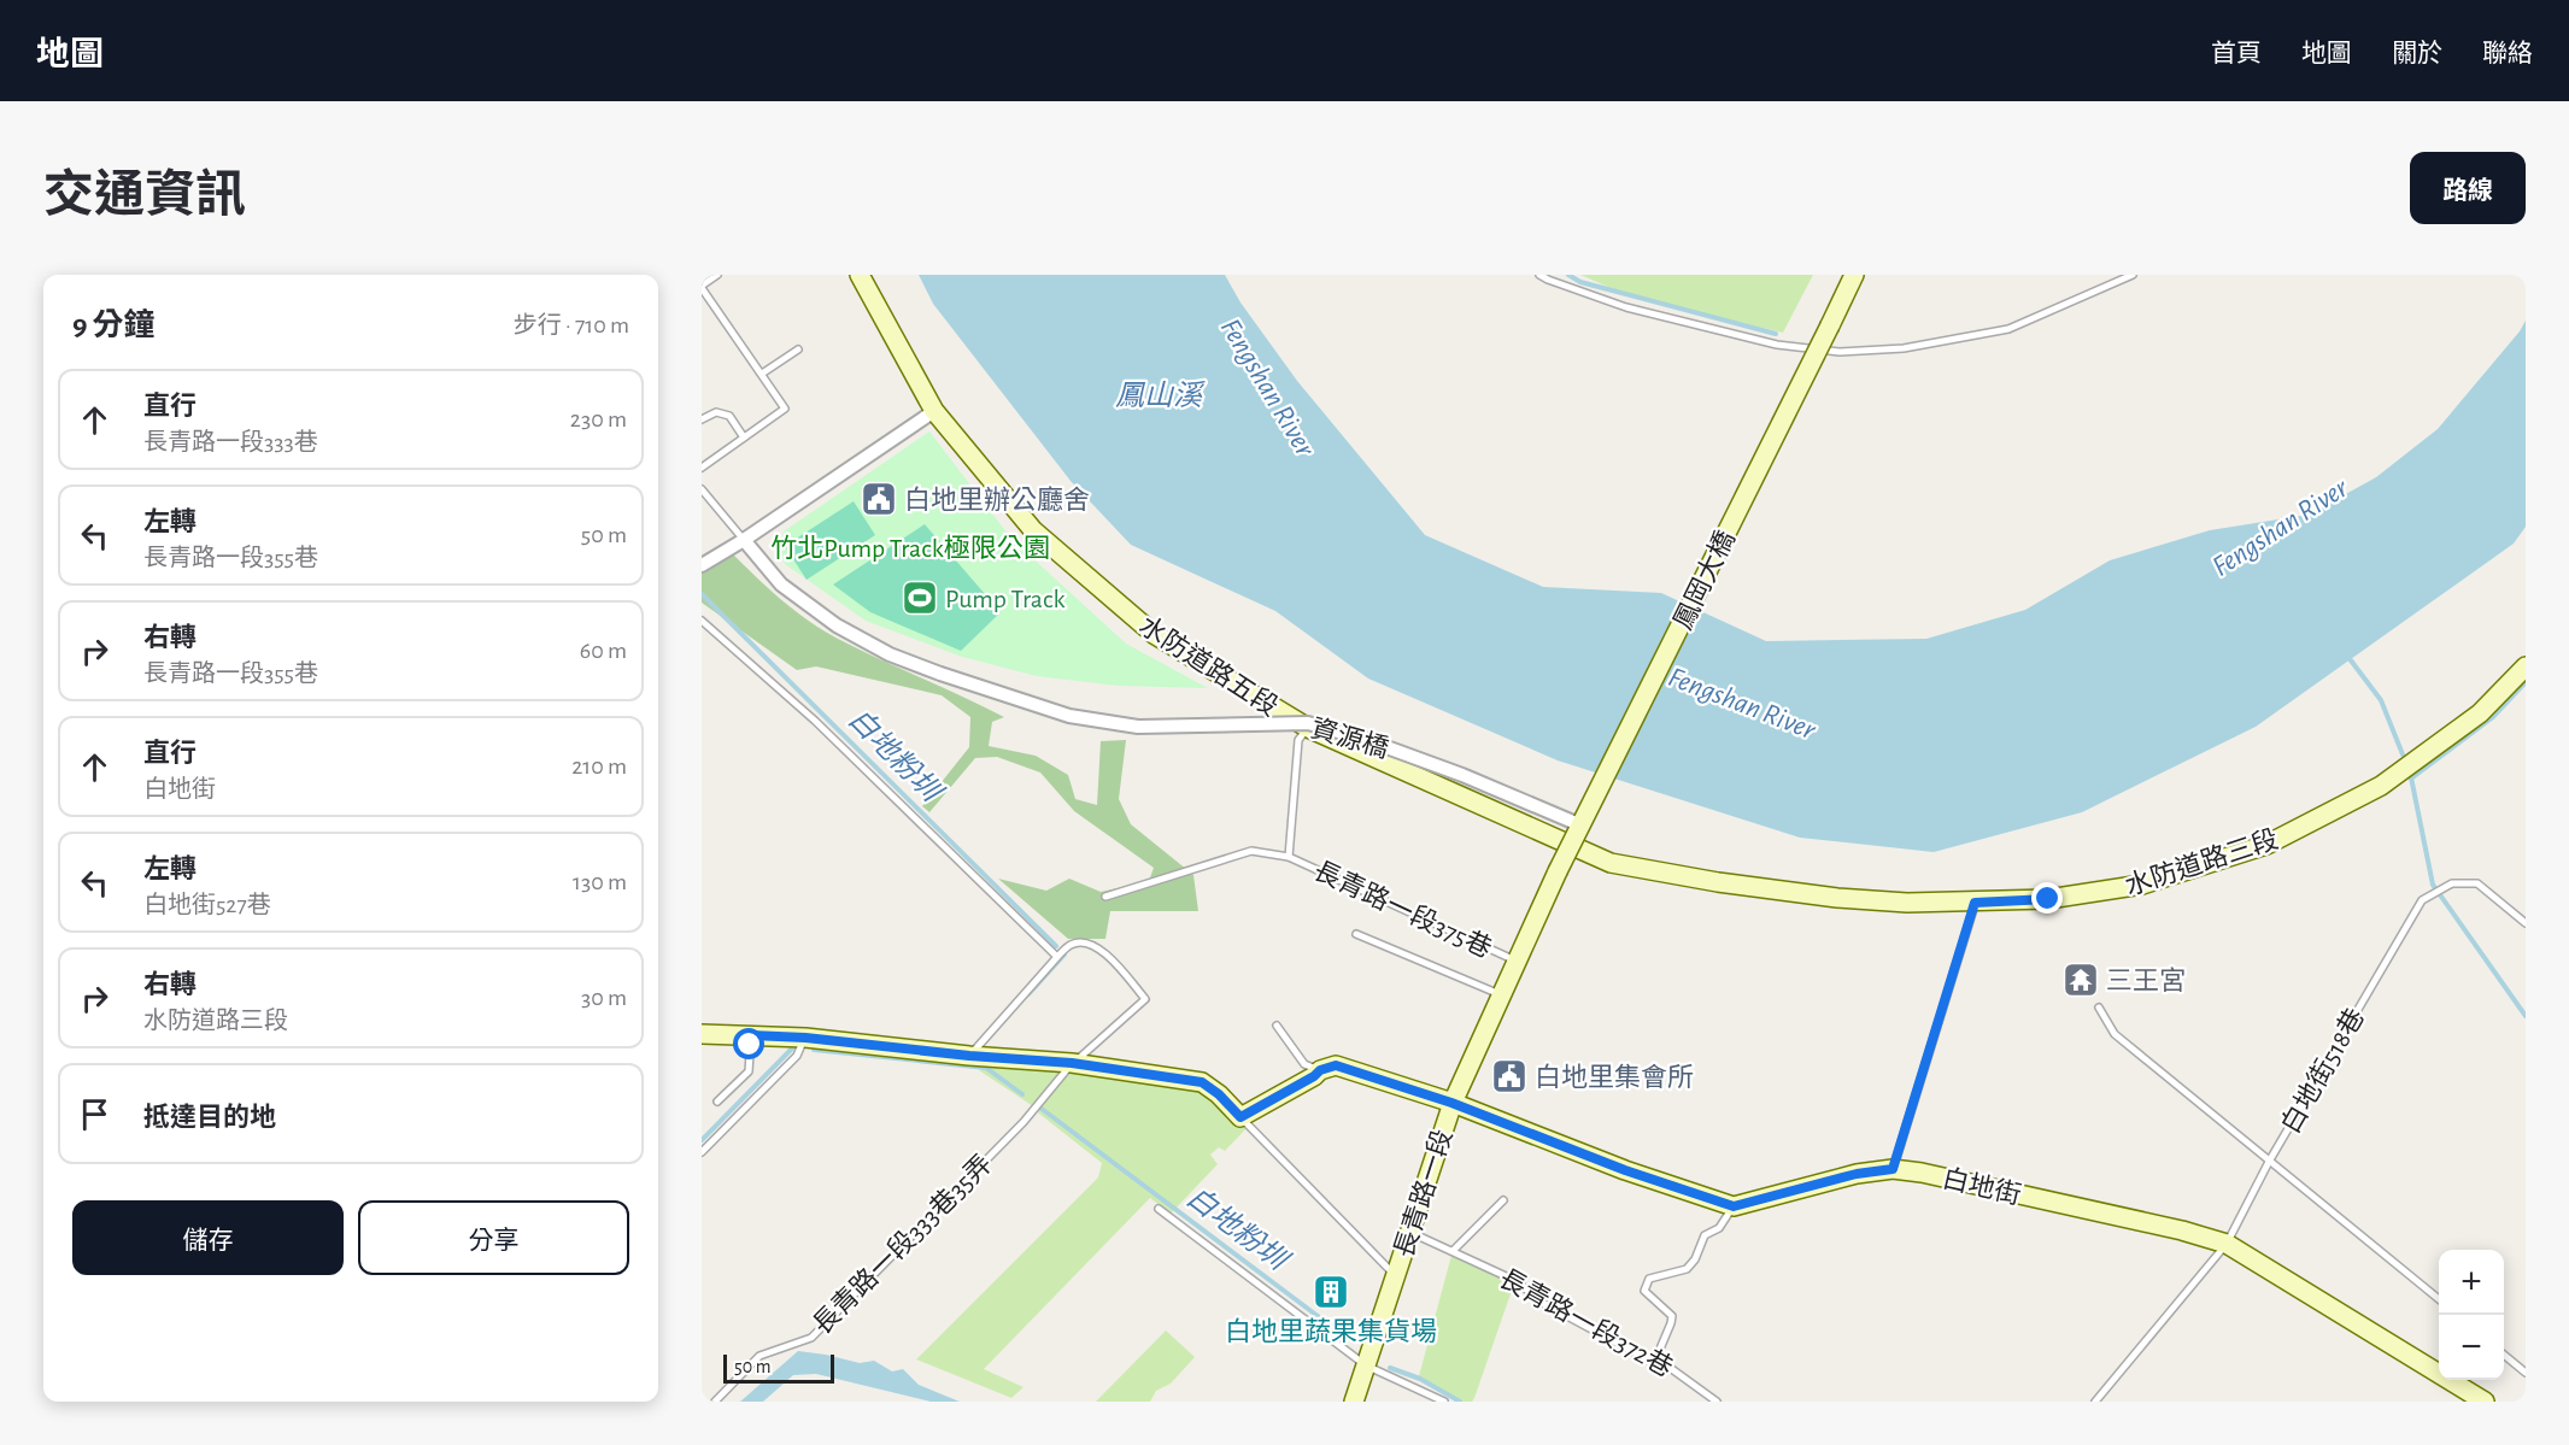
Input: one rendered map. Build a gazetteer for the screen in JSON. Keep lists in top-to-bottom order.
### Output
{
  "streets": {
    "street": [
      "鳳岡大橋",
      "水防道路五段",
      "資源橋",
      "水防道路三段",
      "白地街",
      "長青路一段"
    ],
    "lane": [
      "長青路一段375巷",
      "白地街518巷",
      "長青路一段333巷35弄",
      "長青路一段372巷"
    ]
  },
  "crossings": [
    ["鳳岡大橋", "資源橋"],
    ["鳳岡大橋", "長青路一段"],
    ["水防道路五段", "水防道路三段"],
    ["水防道路五段", "長青路一段375巷"],
    ["長青路一段375巷", "長青路一段"],
    ["白地街518巷", "白地街"],
    ["長青路一段", "長青路一段372巷"]
  ],
  "water": ["Fengshan River", "鳳山溪", "白地粉圳"],
  "parks": ["竹北Pump Track極限公園"],
  "places": {
    "public building": ["白地里辦公廳舍", "白地里集會所"],
    "sports": ["Pump Track"],
    "temple": ["三王宮"],
    "building": ["白地里蔬果集貨場"]
  },
  "scale_bar": "50 m",
  "page": {
    "header": "地圖",
    "nav": [
      "首頁",
      "地圖",
      "關於",
      "聯絡"
    ],
    "title": "交通資訊",
    "buttons": [
      "路線",
      ["儲存", "分享"]
    ],
    "heading": ["9 分鐘", "步行 · 710 m"],
    "list": [
      ["直行", "長青路一段333巷", "230 m"],
      ["左轉", "長青路一段355巷", "50 m"],
      ["右轉", "長青路一段355巷", "60 m"],
      ["直行", "白地街", "210 m"],
      ["左轉", "白地街527巷", "130 m"],
      ["右轉", "水防道路三段", "30 m"],
      "抵達目的地"
    ],
    "map_buttons": ["+", "−"],
    "scale": "50 m"
  }
}
